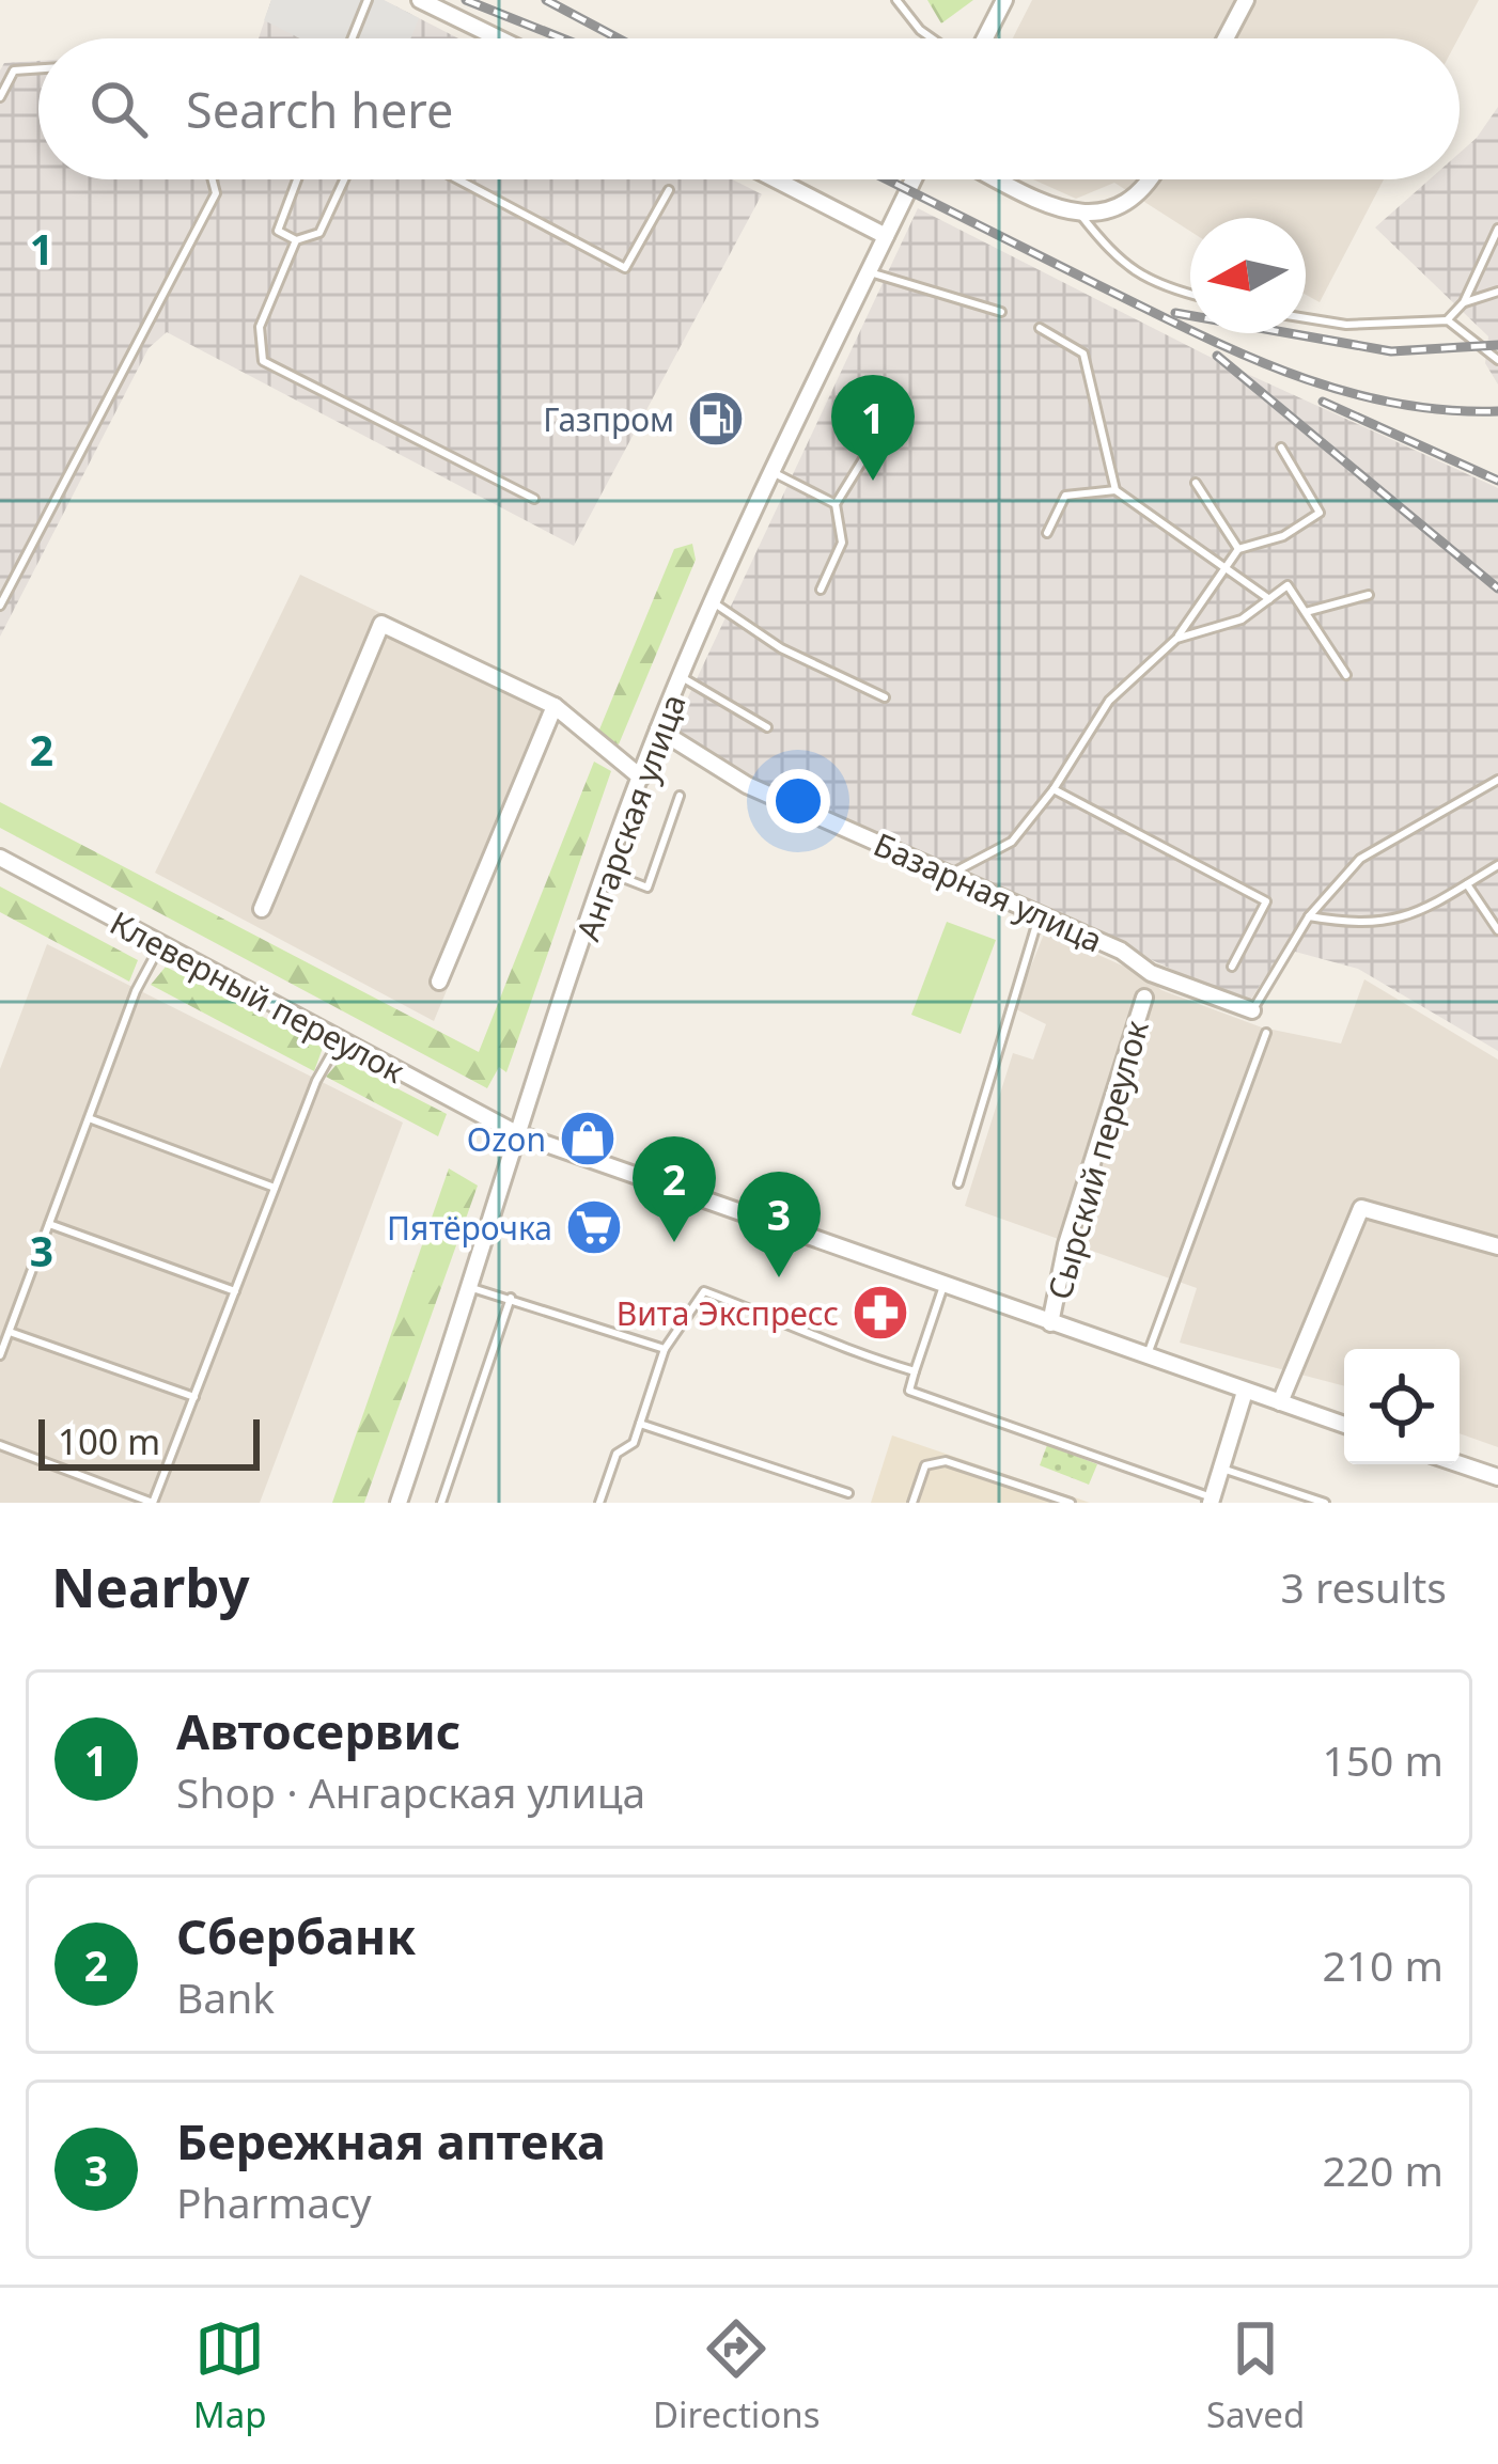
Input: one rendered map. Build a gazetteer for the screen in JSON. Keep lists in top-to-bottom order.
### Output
{
  "streets": {
    "street": [
      "Ангарская улица",
      "Базарная улица",
      "Клеверный переулок",
      "Сырский переулок"
    ]
  },
  "crossings": [
    ["Ангарская улица", "Базарная улица"],
    ["Ангарская улица", "Клеверный переулок"],
    ["Клеверный переулок", "Сырский переулок"]
  ],
  "places": {
    "fuel station": ["Газпром"],
    "shop": ["Ozon"],
    "supermarket": ["Пятёрочка"],
    "pharmacy": ["Вита Экспресс"]
  },
  "scale_bar": "100 m",
  "north": "left",
  "page": {
    "search": "Search here",
    "pins": ["1", "2", "3"],
    "scale": "100 m",
    "heading": ["Nearby", "3 results"],
    "list": [
      {
        "mark": "1",
        "name": "Автосервис",
        "note": "Shop · Ангарская улица",
        "value": "150 m"
      },
      {
        "mark": "2",
        "name": "Сбербанк",
        "note": "Bank",
        "value": "210 m"
      },
      {
        "mark": "3",
        "name": "Бережная аптека",
        "note": "Pharmacy",
        "value": "220 m"
      }
    ],
    "nav": ["Map", "Directions", "Saved"]
  },
  "grid": {
    "rows": ["1", "2", "3"]
  }
}
